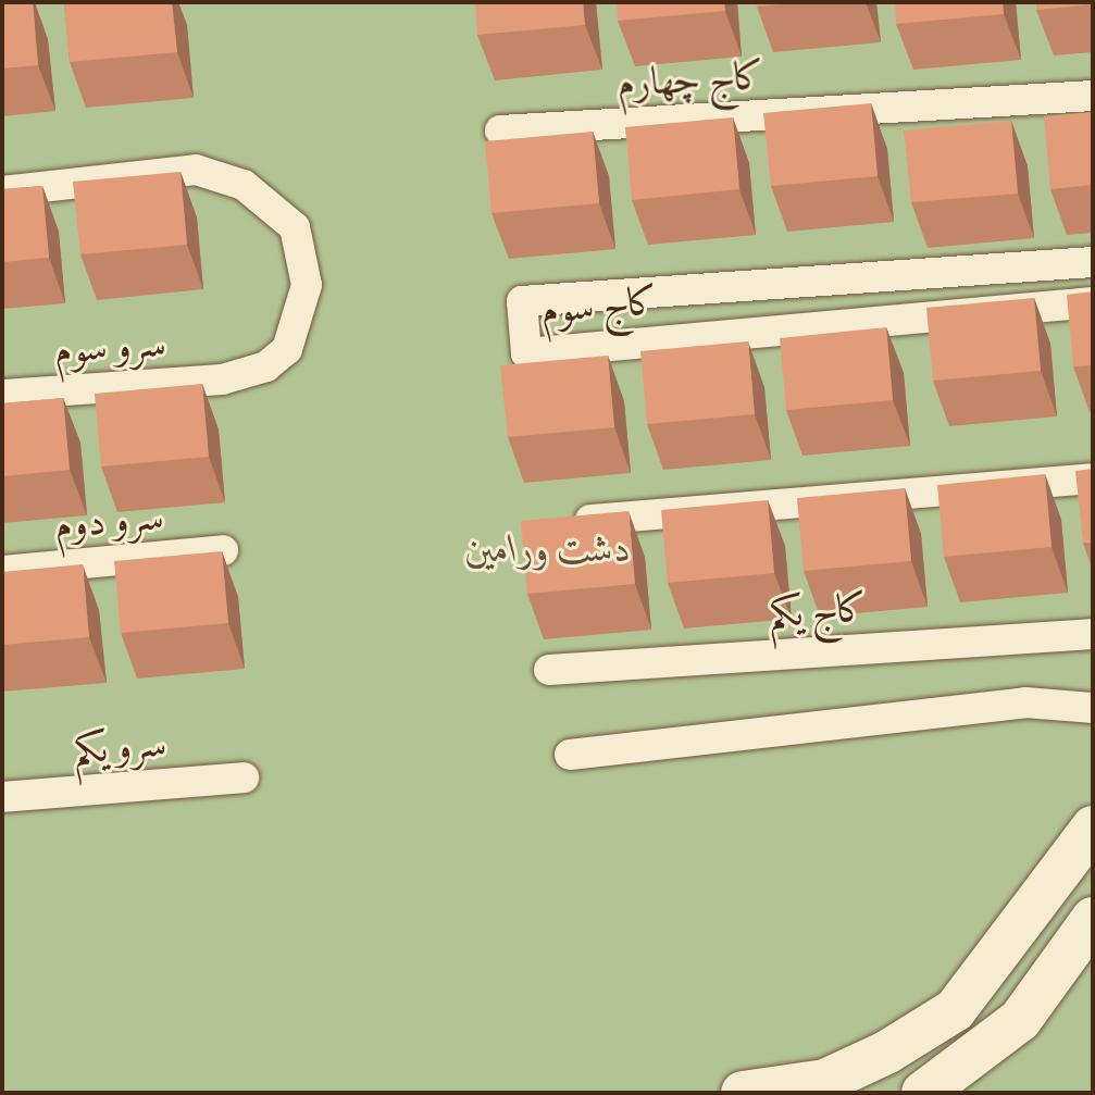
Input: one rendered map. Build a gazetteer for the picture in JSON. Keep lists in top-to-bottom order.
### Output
{
  "streets": {
    "street": [
      "کاج چهارم",
      "کاج سوم",
      "سرو سوم",
      "سرو دوم",
      "کاج یکم",
      "سرو یکم"
    ]
  },
  "parks": ["دشت ورامین"]
}
